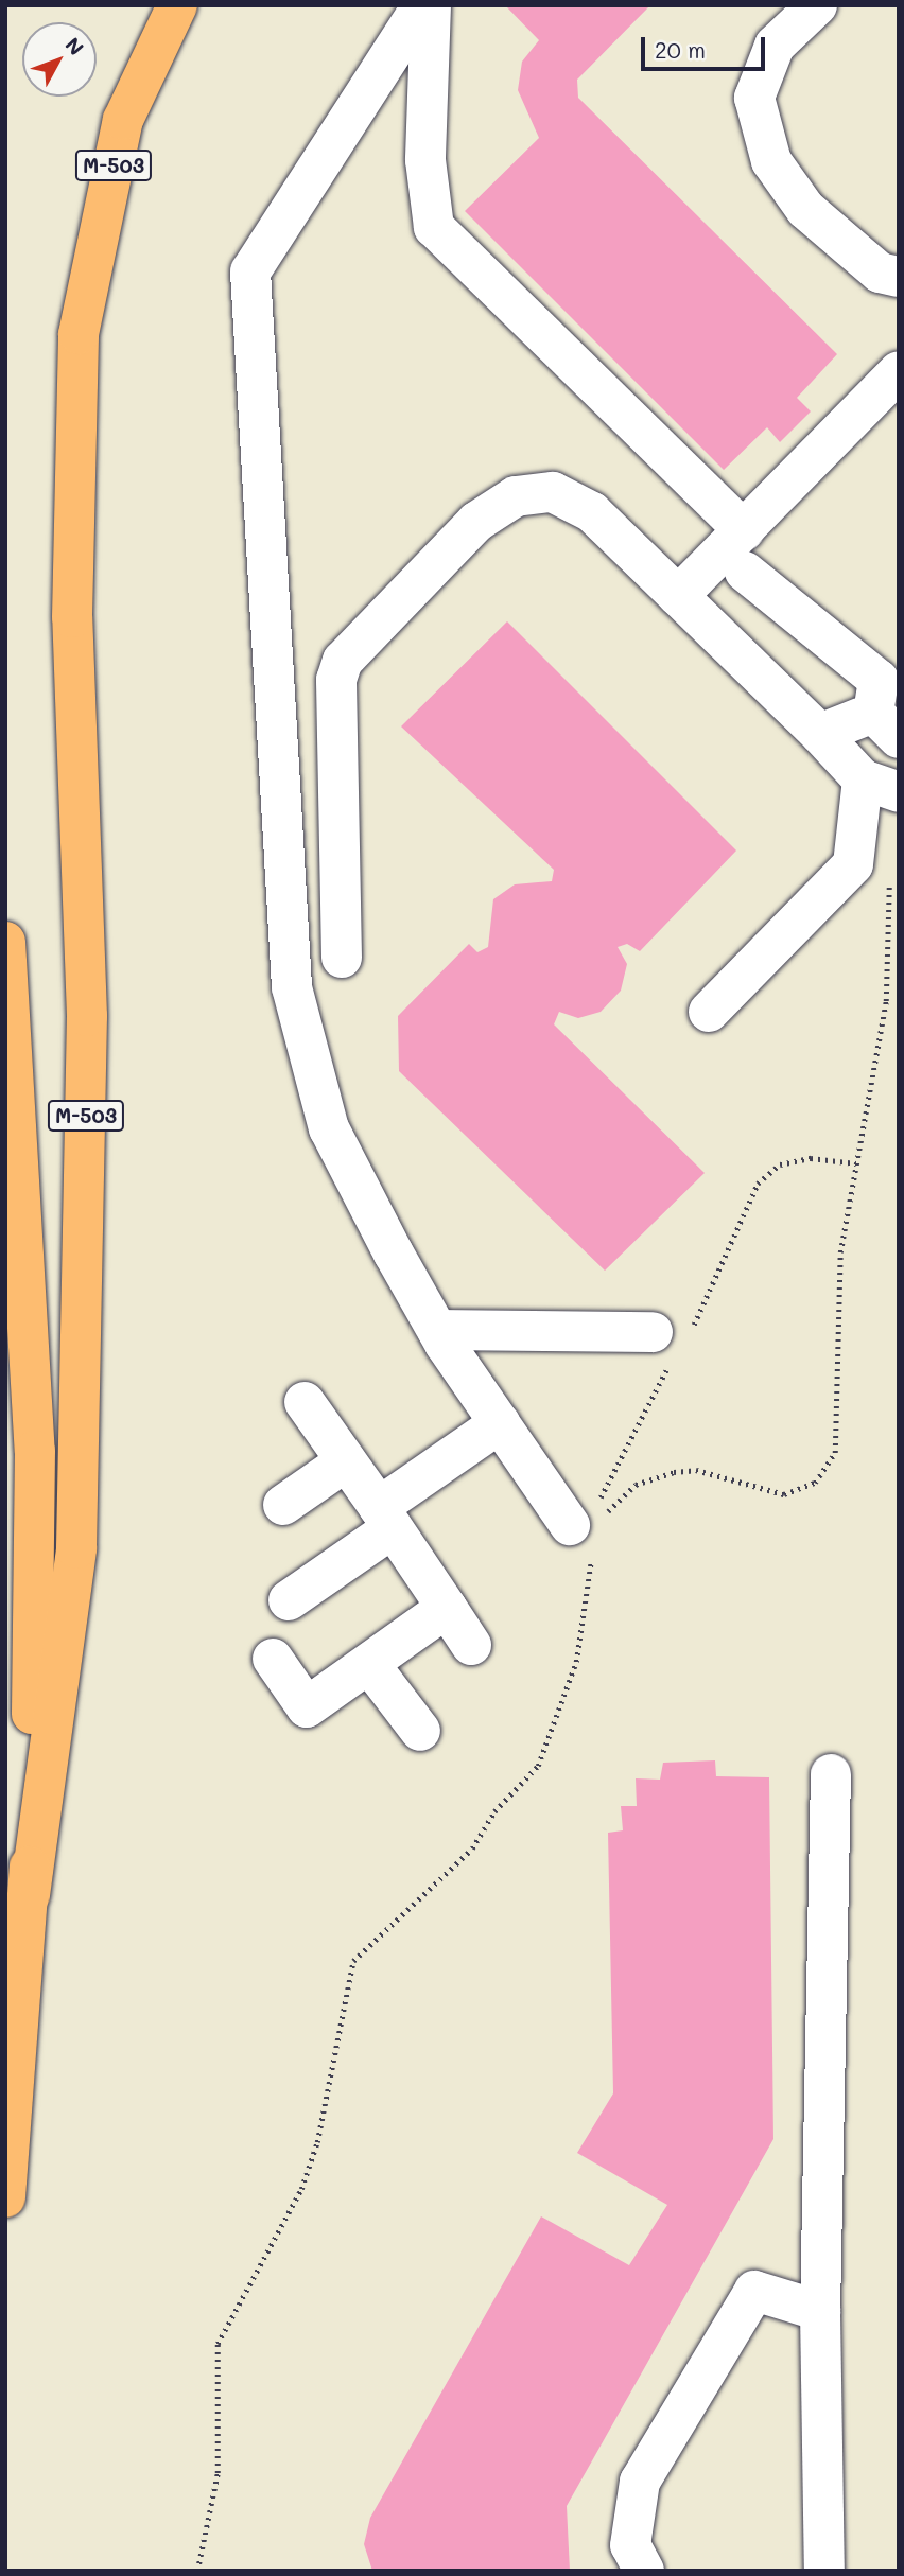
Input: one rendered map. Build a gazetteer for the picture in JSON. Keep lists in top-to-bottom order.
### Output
{
  "streets": {
    "highway": ["M-503"]
  },
  "scale_bar": "20 m",
  "north": "top right"
}
